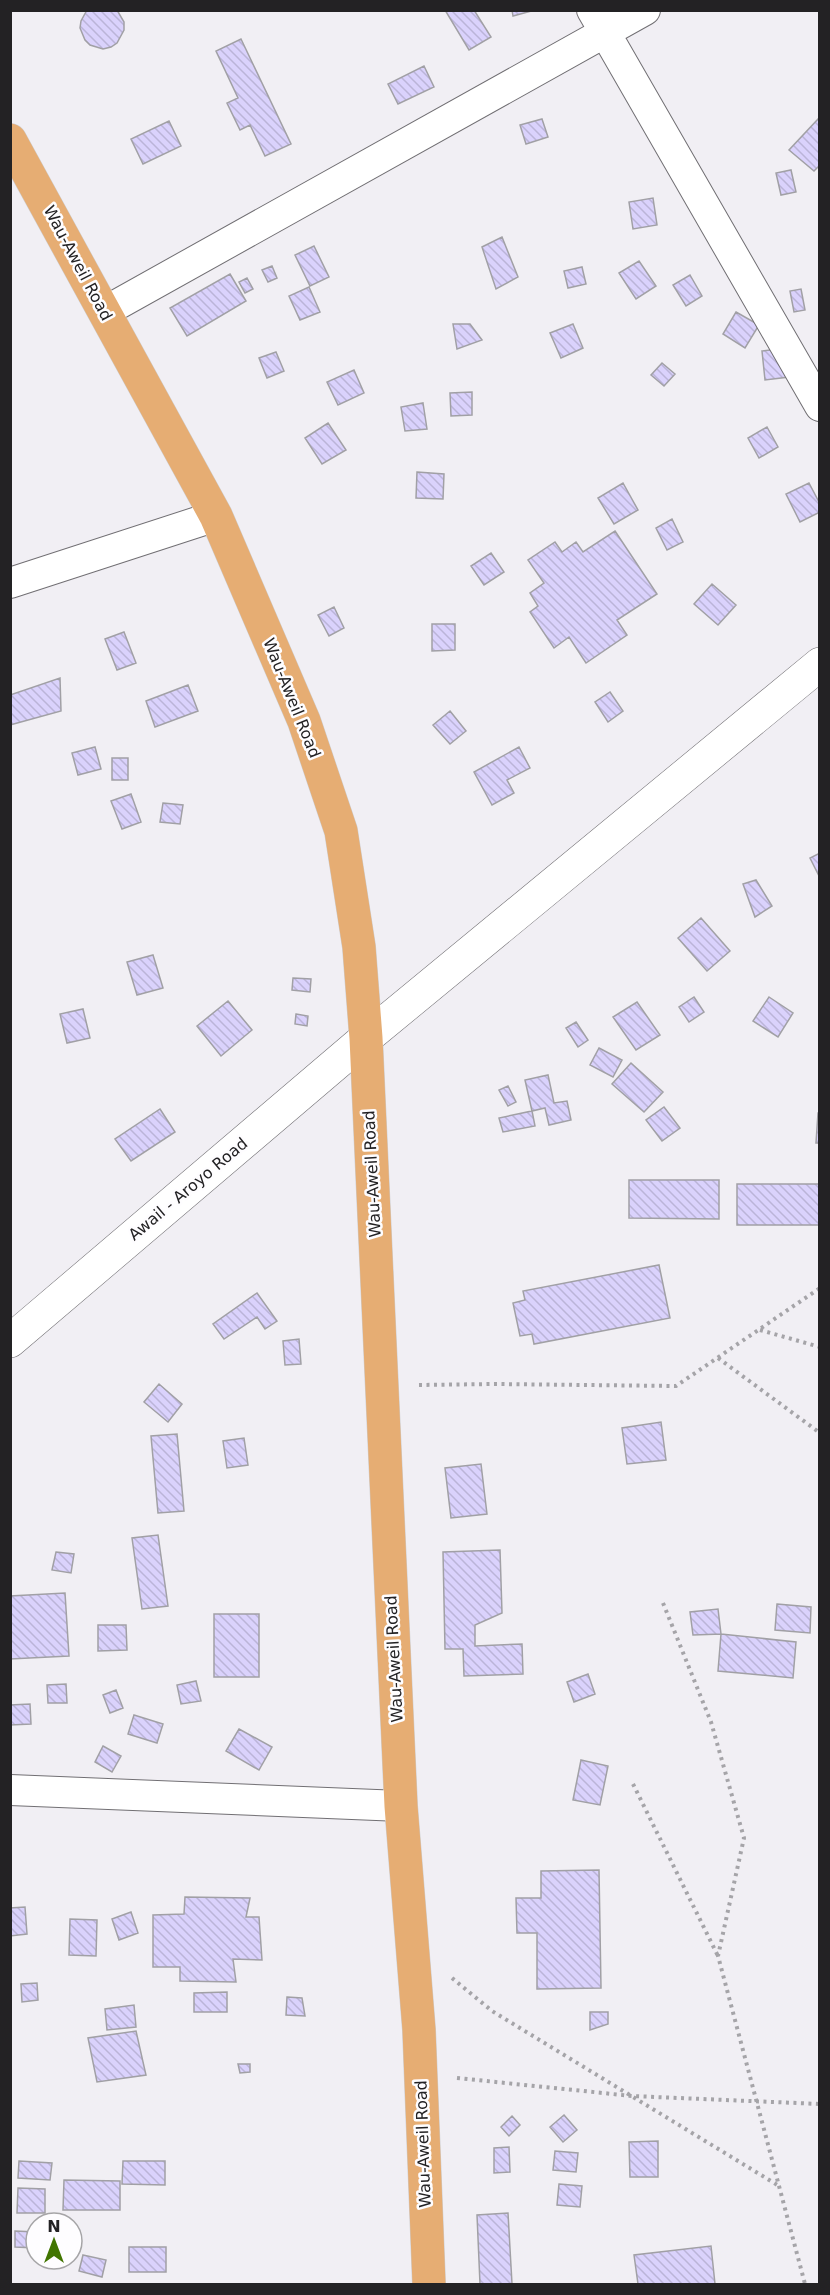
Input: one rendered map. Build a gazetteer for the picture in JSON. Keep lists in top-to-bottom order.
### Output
{
  "streets": {
    "main road": ["Wau-Aweil Road"],
    "street": ["Awail - Aroyo Road"]
  },
  "crossings": [
    ["Wau-Aweil Road", "Awail - Aroyo Road"]
  ],
  "north": "top"
}
